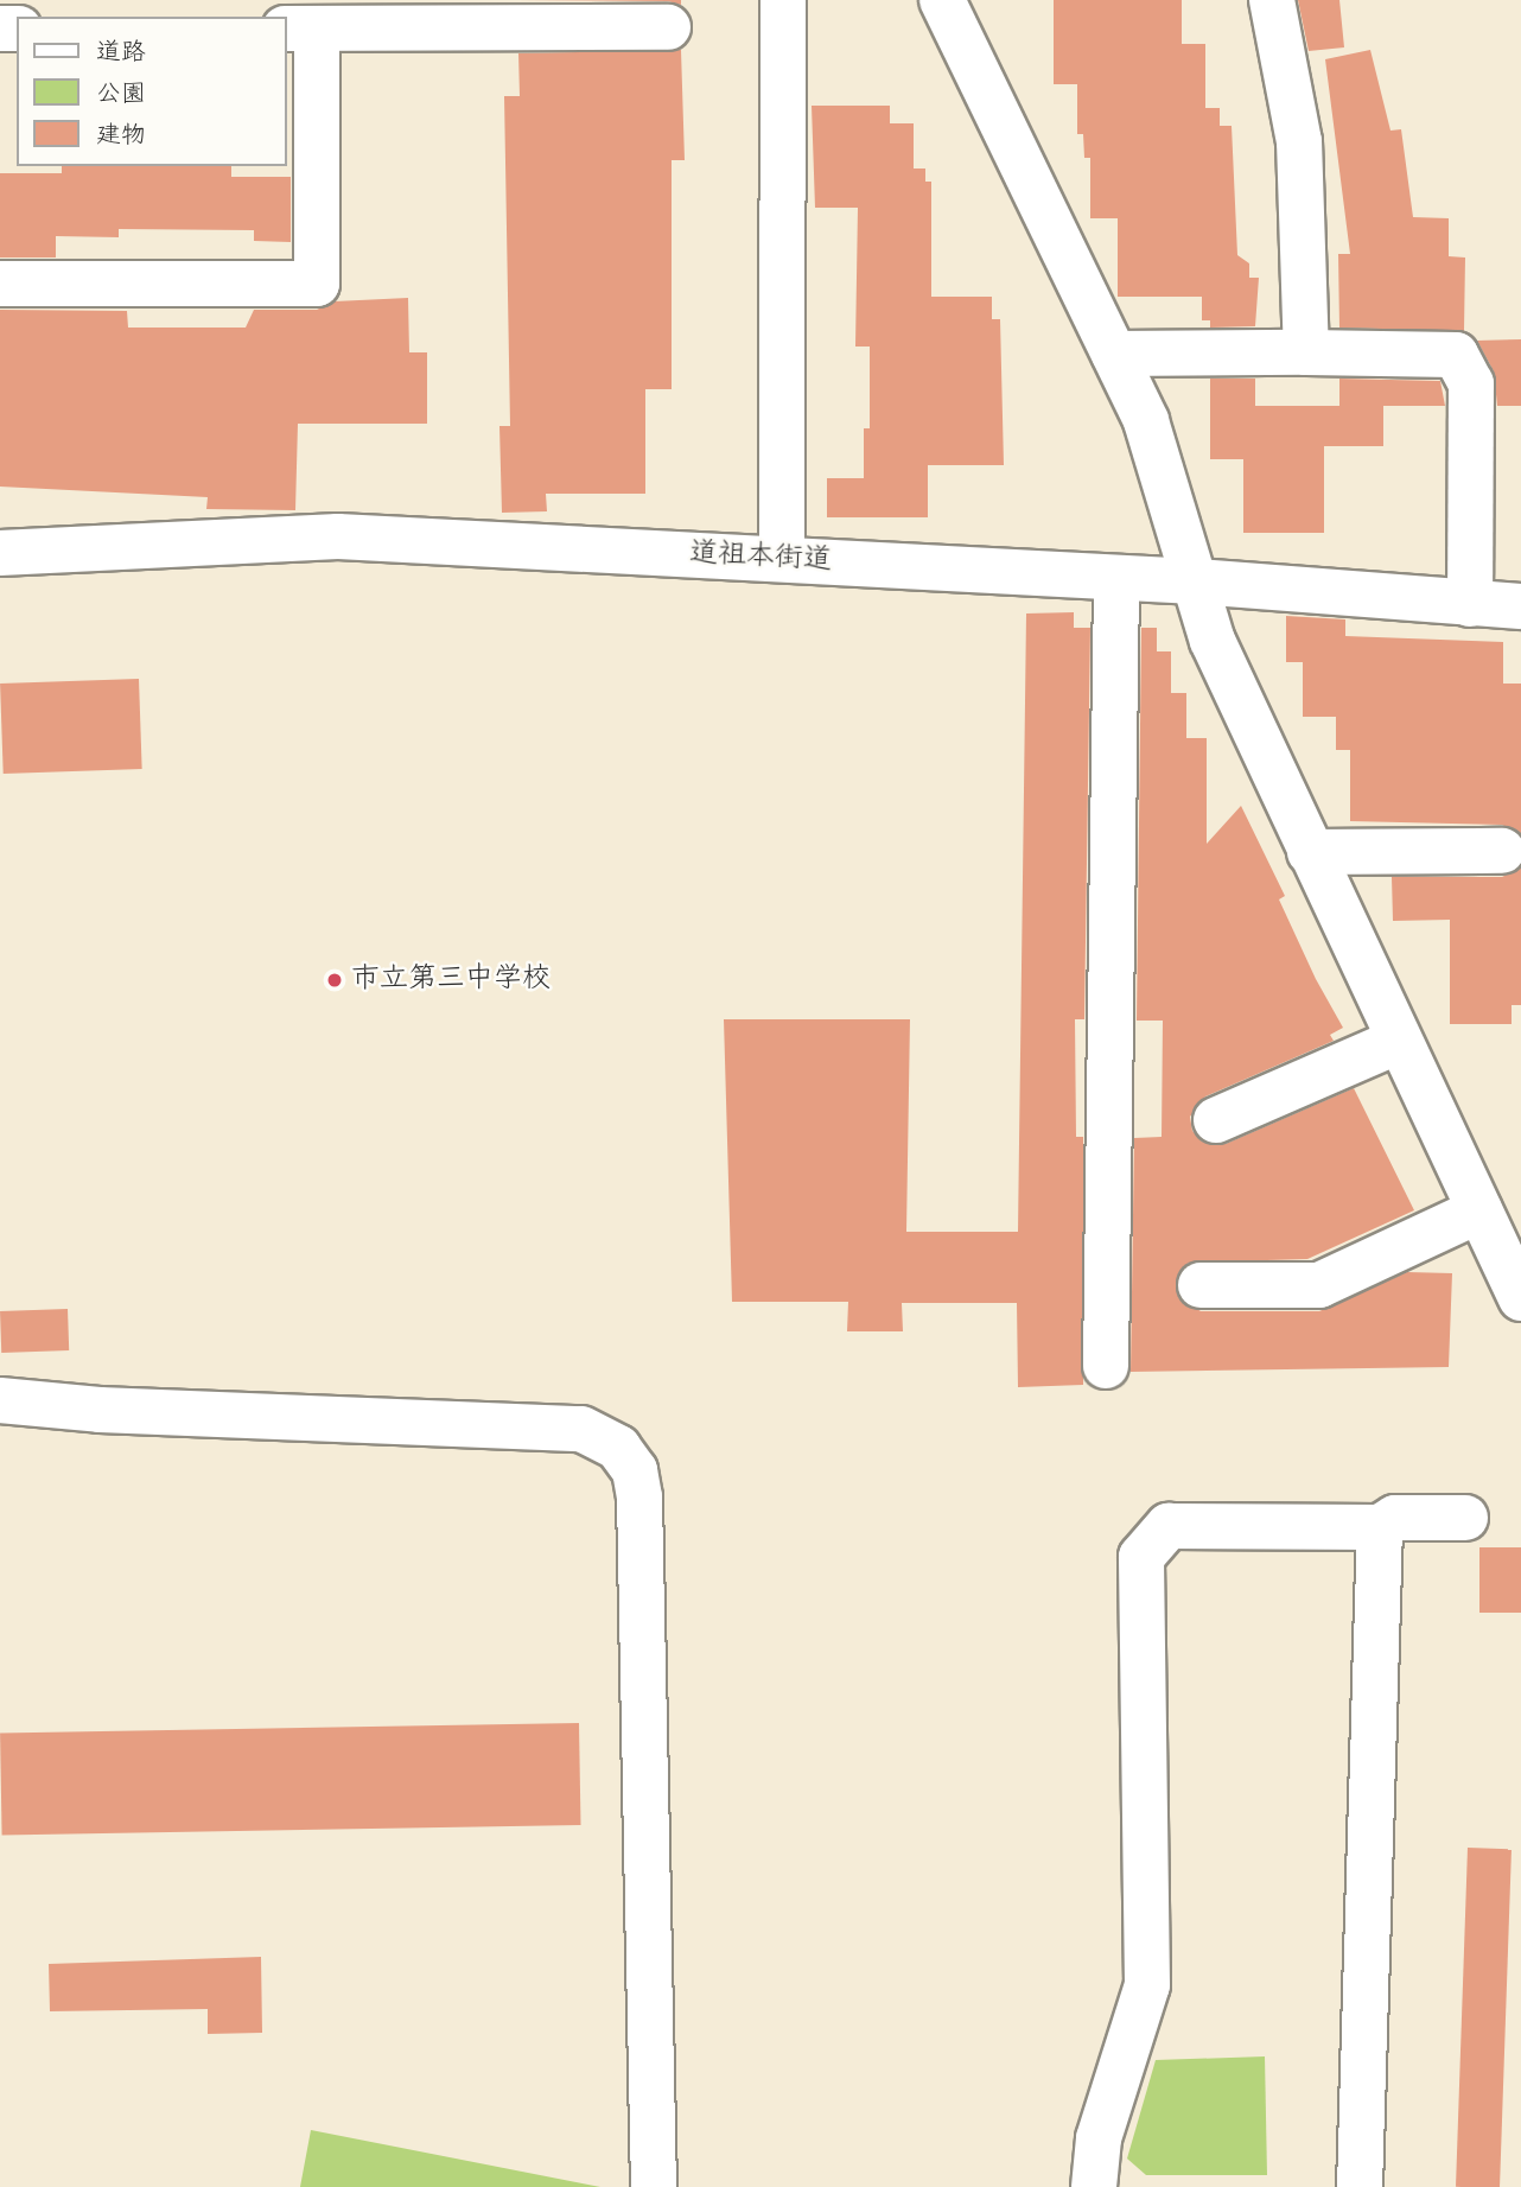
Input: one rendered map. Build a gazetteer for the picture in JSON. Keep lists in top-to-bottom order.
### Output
{
  "streets": {
    "street": ["道祖本街道"]
  },
  "places": ["市立第三中学校"],
  "legend": ["道路", "公園", "建物"]
}
